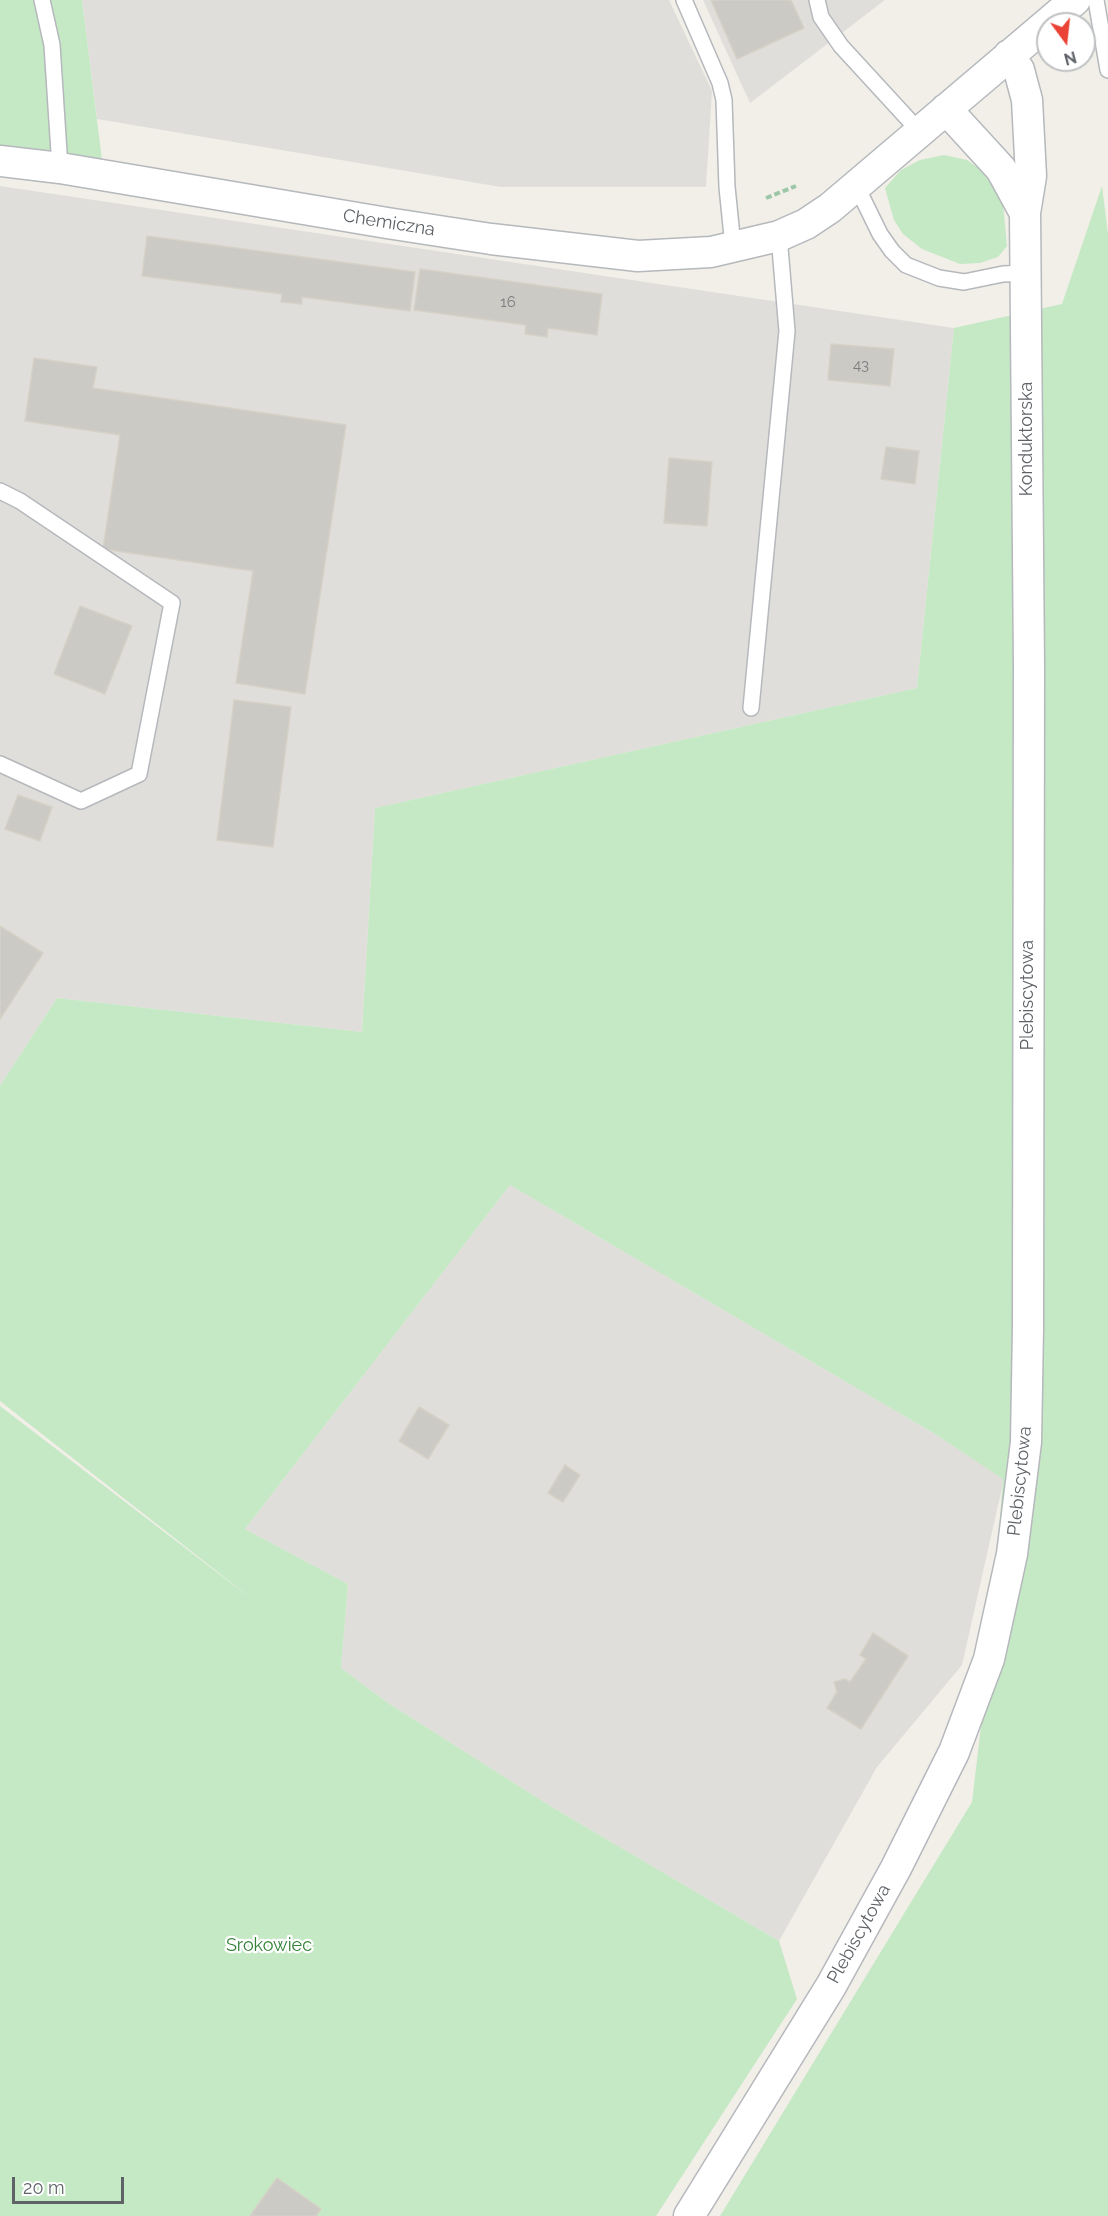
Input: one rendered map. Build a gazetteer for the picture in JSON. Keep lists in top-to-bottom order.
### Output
{
  "streets": {
    "street": ["Chemiczna", "Konduktorska", "Plebiscytowa"]
  },
  "crossings": [
    ["Konduktorska", "Plebiscytowa"]
  ],
  "parks": ["Srokowiec"],
  "house_numbers": ["16", "43"],
  "scale_bar": "20 m",
  "north": "bottom"
}
